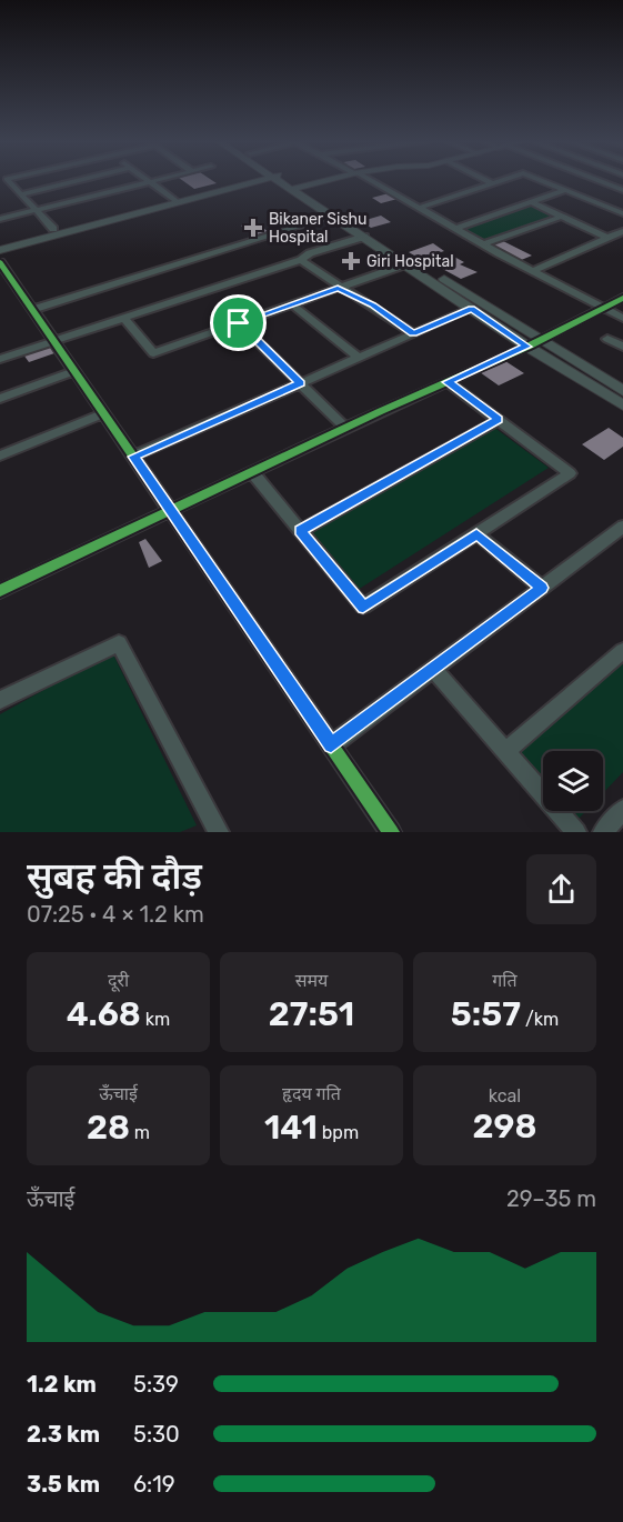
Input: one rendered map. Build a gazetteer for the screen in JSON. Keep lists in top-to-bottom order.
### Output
{
  "places": {
    "health": ["Bikaner Sishu Hospital", "Giri Hospital"]
  },
  "page": {
    "heading": ["सुबह की दौड़", "07:25 · 4 × 1.2 km"],
    "stats": [
      ["दूरी", "4.68 km"],
      ["समय", "27:51"],
      ["गति", "5:57 /km"],
      ["ऊँचाई", "28 m"],
      ["हृदय गति", "141 bpm"],
      ["kcal", "298"]
    ],
    "chart": ["ऊँचाई", "29–35 m"],
    "list": [
      {
        "name": "1.2 km",
        "note": "5:39"
      },
      {
        "name": "2.3 km",
        "note": "5:30"
      },
      {
        "name": "3.5 km",
        "note": "6:19"
      }
    ]
  }
}
